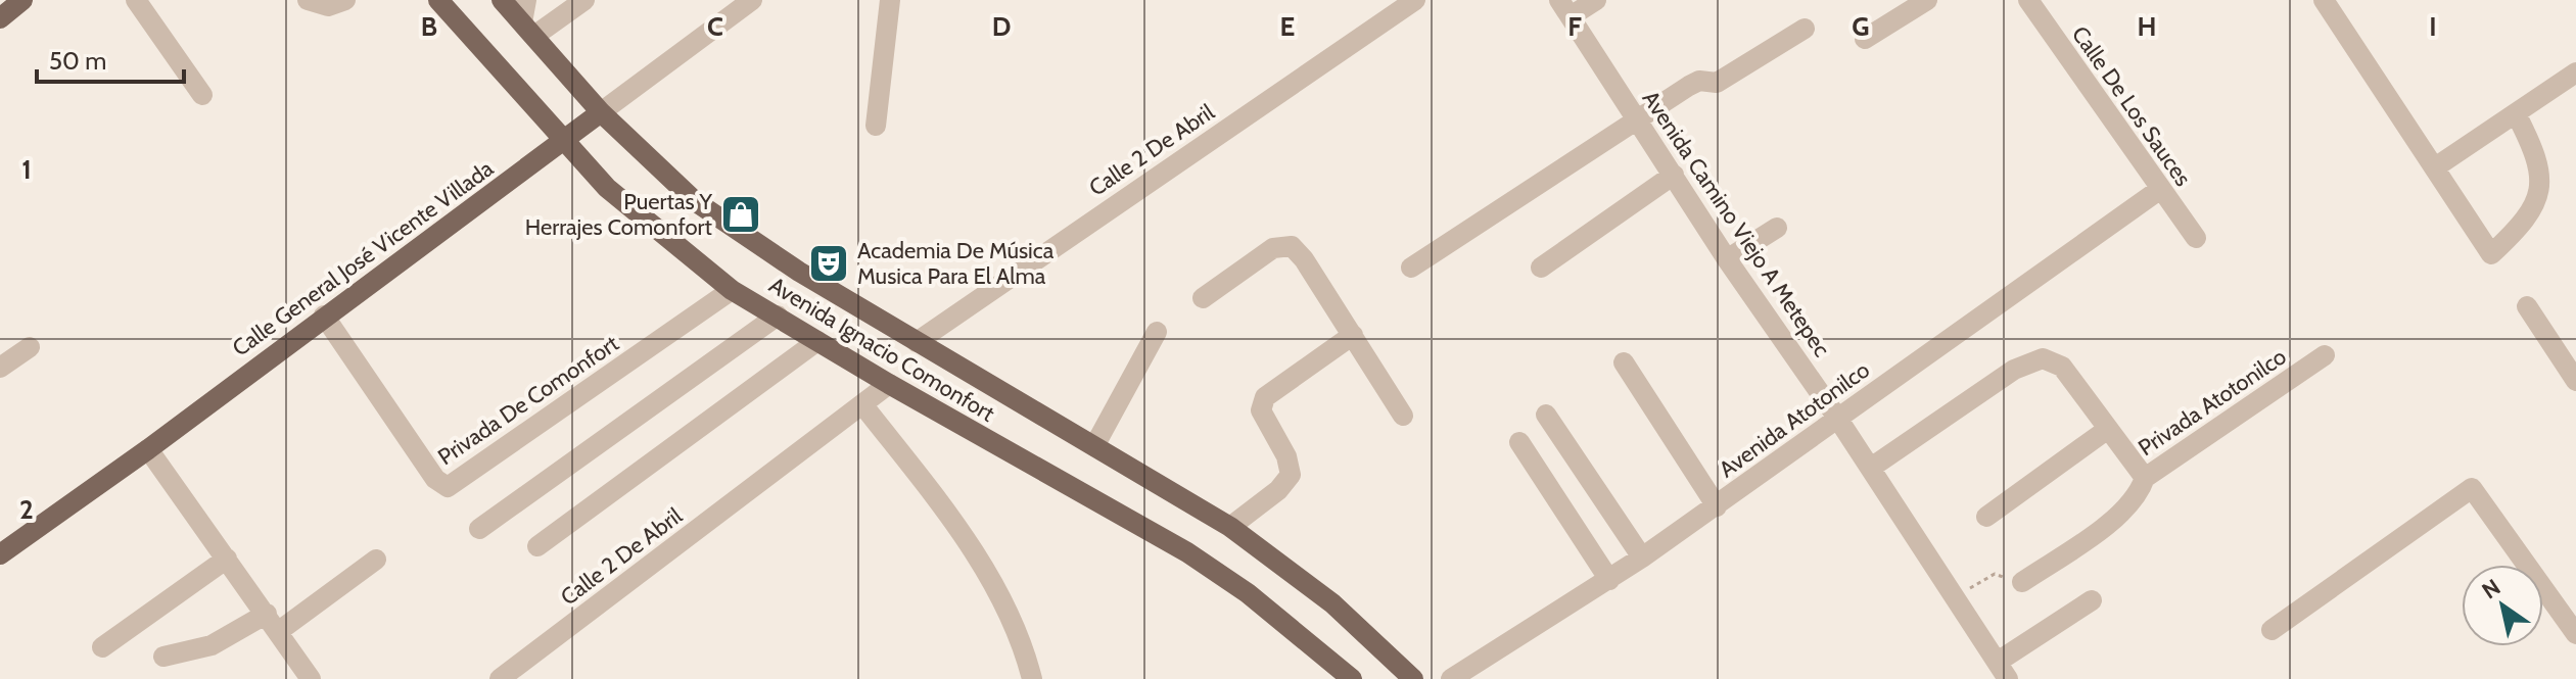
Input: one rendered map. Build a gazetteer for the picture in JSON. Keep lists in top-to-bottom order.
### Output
{
  "streets": {
    "main road": ["Calle General José Vicente Villada", "Avenida Ignacio Comonfort"],
    "street": [
      "Calle De Los Sauces",
      "Calle 2 De Abril",
      "Avenida Camino Viejo A Metepec",
      "Privada De Comonfort",
      "Privada Atotonilco",
      "Avenida Atotonilco"
    ]
  },
  "crossings": [
    ["Calle De Los Sauces", "Avenida Atotonilco"],
    ["Calle 2 De Abril", "Avenida Ignacio Comonfort"],
    ["Avenida Camino Viejo A Metepec", "Privada Atotonilco"],
    ["Avenida Camino Viejo A Metepec", "Avenida Atotonilco"],
    ["Calle General José Vicente Villada", "Avenida Ignacio Comonfort"],
    ["Calle General José Vicente Villada", "Privada De Comonfort"],
    ["Avenida Ignacio Comonfort", "Privada De Comonfort"]
  ],
  "places": {
    "shop": ["Puertas Y Herrajes Comonfort"],
    "theatre": ["Academia De Música Musica Para El Alma"]
  },
  "scale_bar": "50 m",
  "north": "top left",
  "grid": {
    "columns": [
      "B",
      "C",
      "D",
      "E",
      "F",
      "G",
      "H",
      "I"
    ],
    "rows": ["1", "2"]
  }
}
